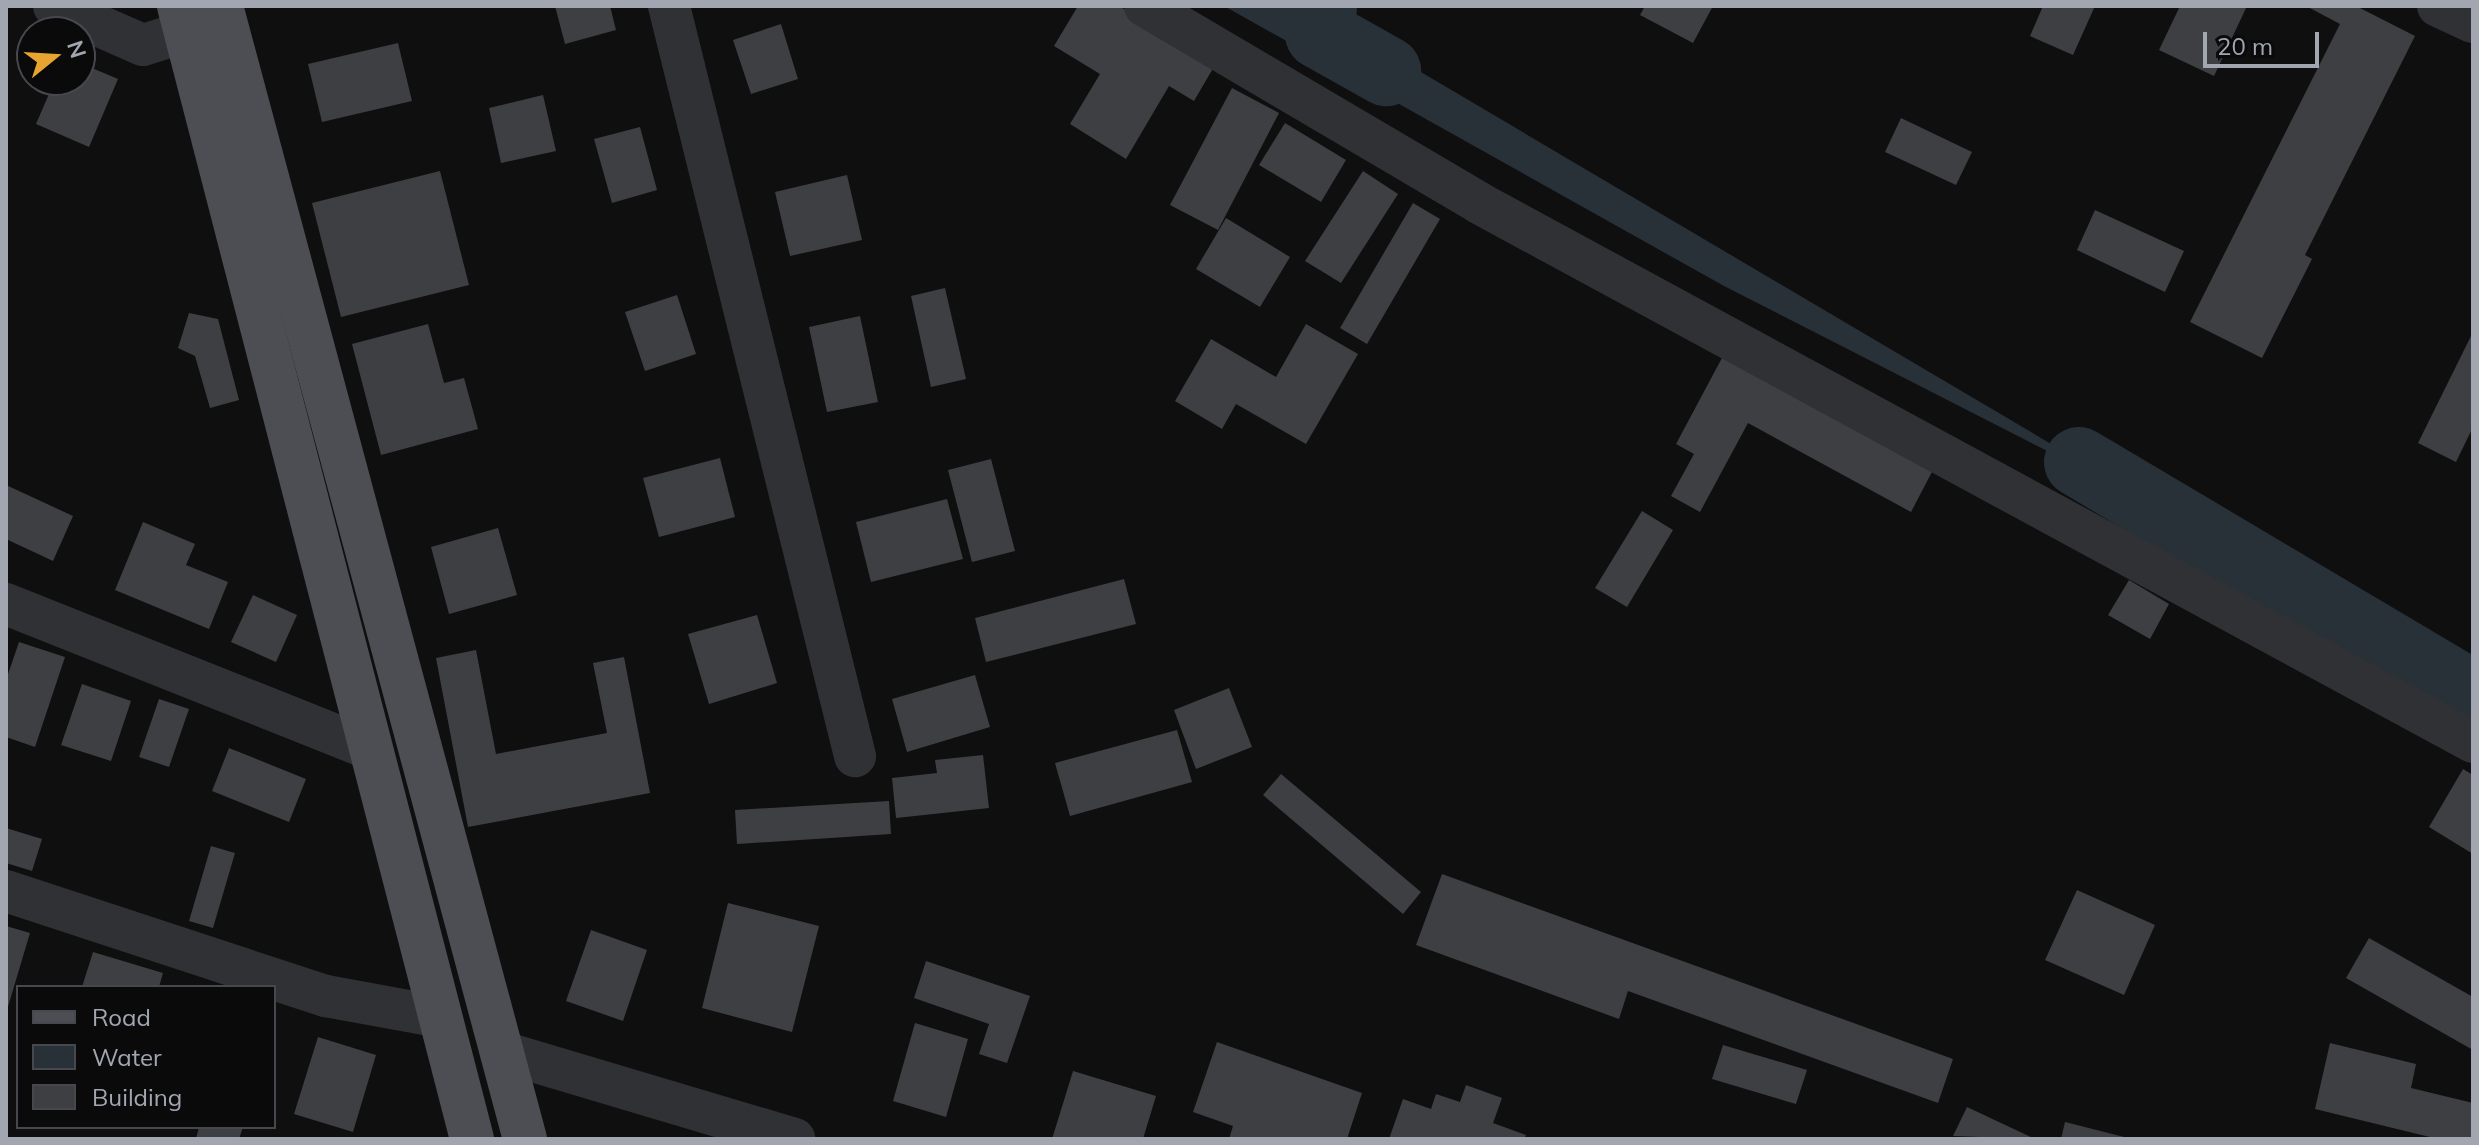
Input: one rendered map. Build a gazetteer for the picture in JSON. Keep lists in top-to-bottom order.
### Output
{
  "legend": ["Road", "Water", "Building"],
  "scale_bar": "20 m",
  "north": "right"
}
